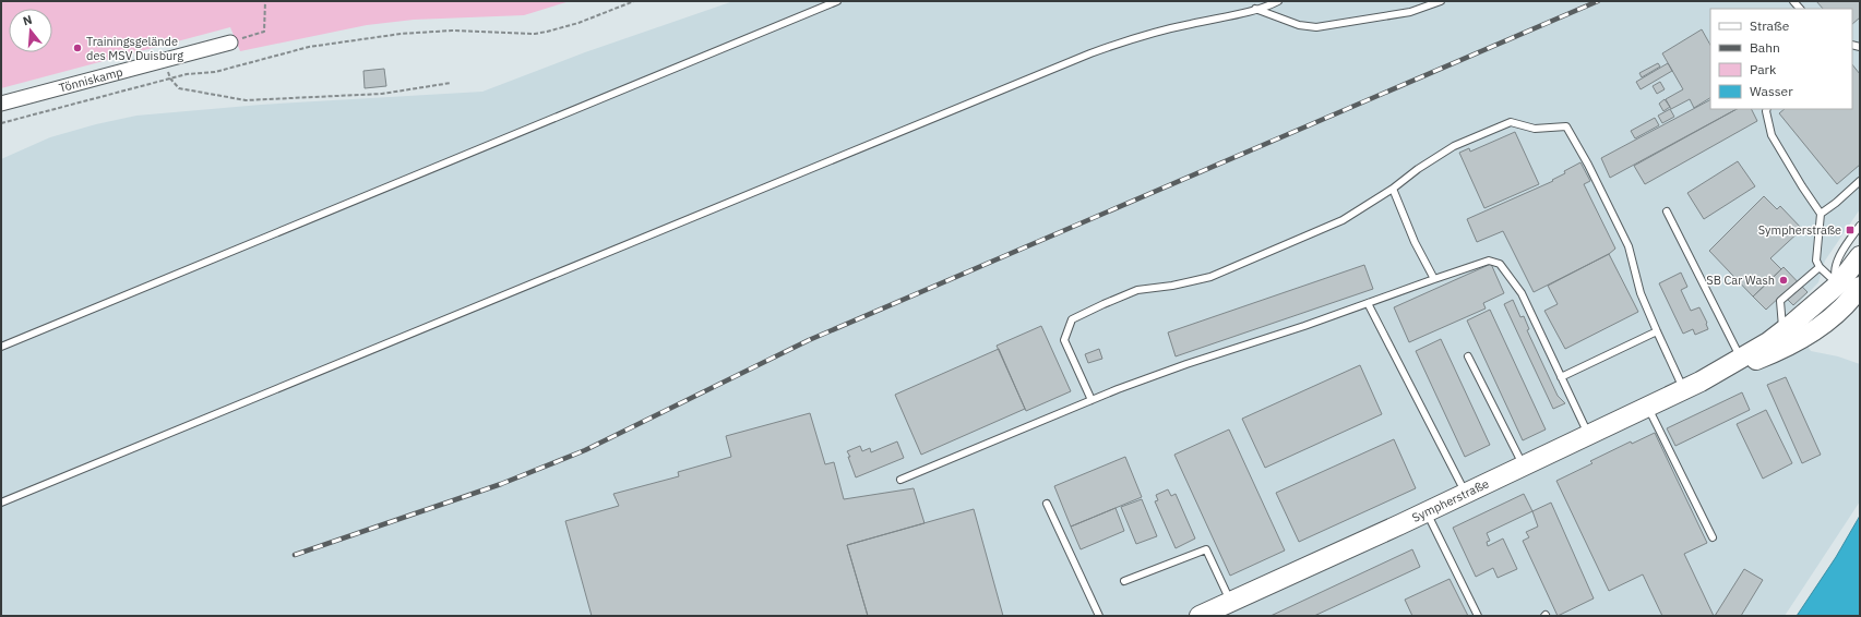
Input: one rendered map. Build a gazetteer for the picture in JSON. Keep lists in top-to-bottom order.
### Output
{
  "streets": {
    "street": ["Tönniskamp", "Sympherstraße"]
  },
  "places": {
    "other": ["Trainingsgelände des MSV Duisburg", "SB Car Wash"],
    "transit": ["Sympherstraße"]
  },
  "legend": [
    "Straße",
    "Bahn",
    "Park",
    "Wasser"
  ],
  "north": "top"
}
